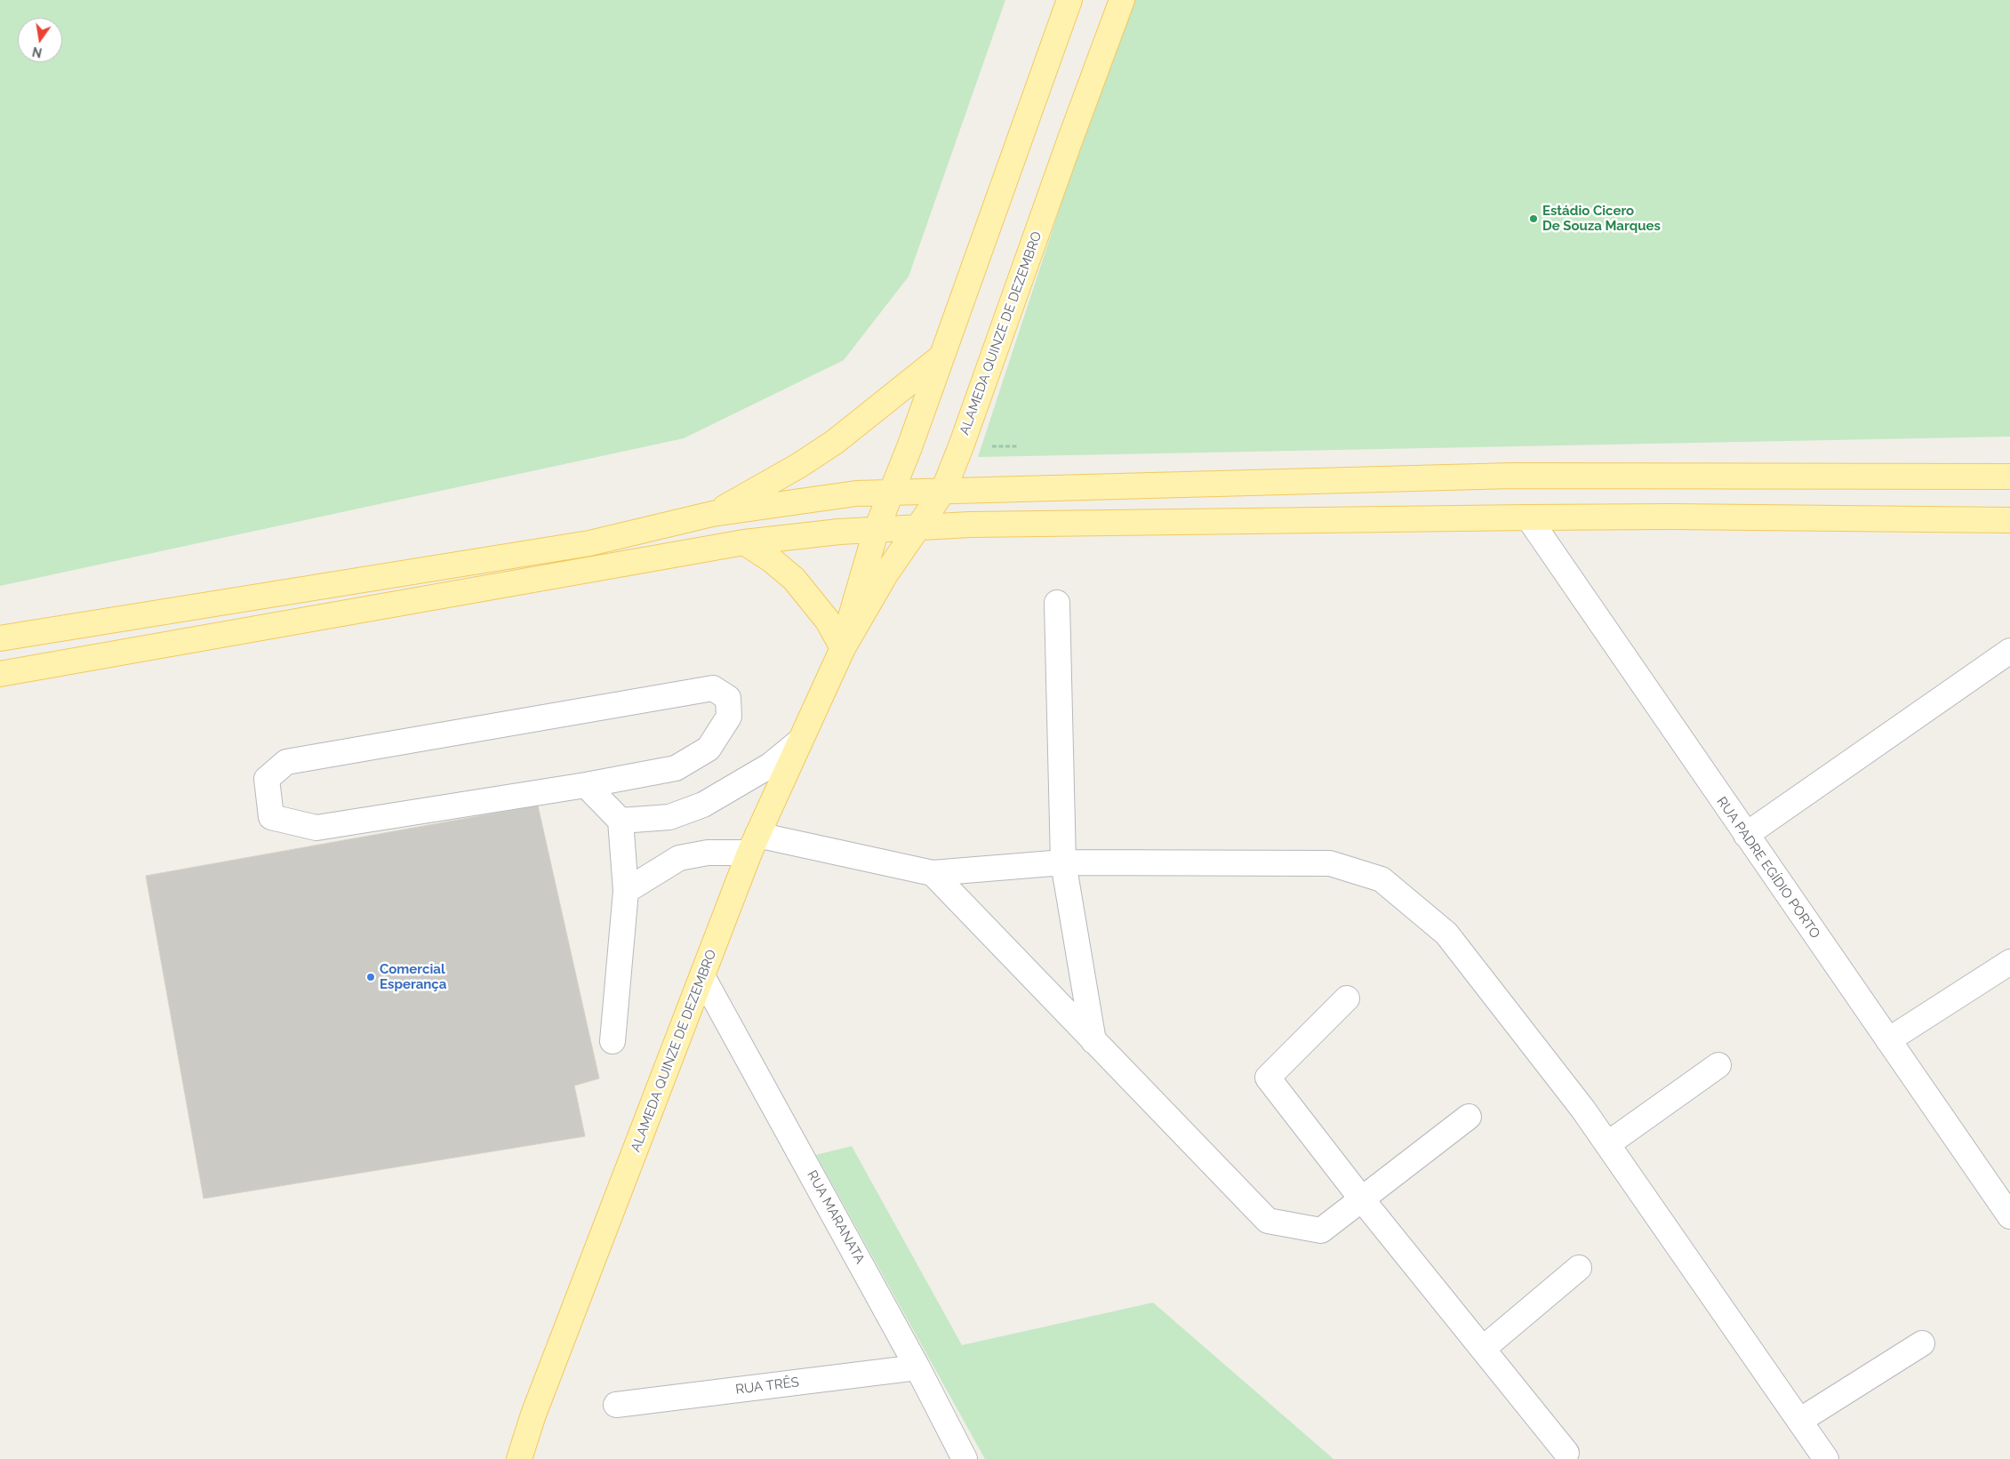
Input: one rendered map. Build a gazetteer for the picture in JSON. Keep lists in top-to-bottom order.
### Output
{
  "streets": {
    "main road": ["ALAMEDA QUINZE DE DEZEMBRO"],
    "street": ["RUA PADRE EGÍDIO PORTO", "RUA MARANATA", "RUA TRÊS"]
  },
  "crossings": [
    ["ALAMEDA QUINZE DE DEZEMBRO", "RUA MARANATA"],
    ["RUA MARANATA", "RUA TRÊS"]
  ],
  "places": ["Estádio Cicero De Souza Marques", "Comercial Esperança"],
  "north": "bottom"
}
